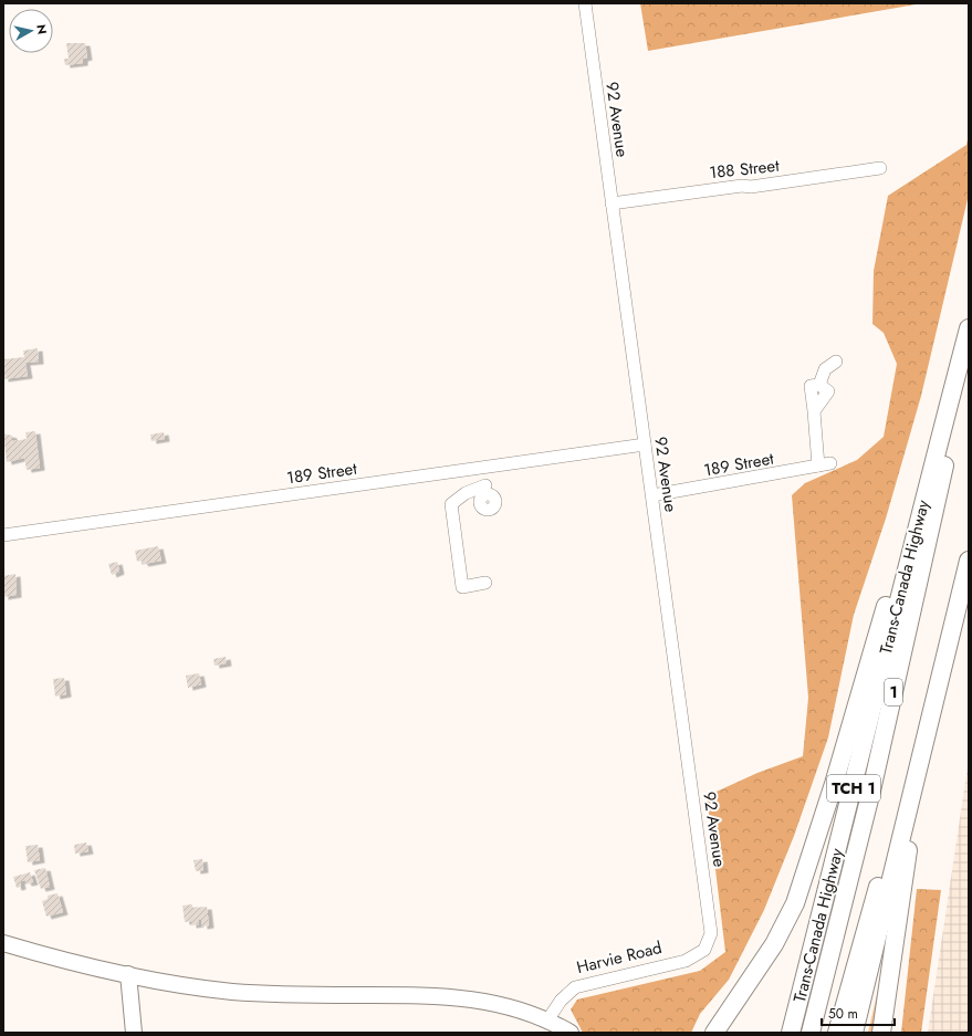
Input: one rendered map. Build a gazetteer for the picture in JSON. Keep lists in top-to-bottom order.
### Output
{
  "streets": {
    "highway": ["Trans-Canada Highway", "1", "TCH 1"],
    "street": [
      "92 Avenue",
      "188 Street",
      "189 Street",
      "Harvie Road"
    ]
  },
  "crossings": [
    ["92 Avenue", "188 Street"],
    ["92 Avenue", "189 Street"],
    ["92 Avenue", "Harvie Road"]
  ],
  "scale_bar": "50 m",
  "north": "right"
}
